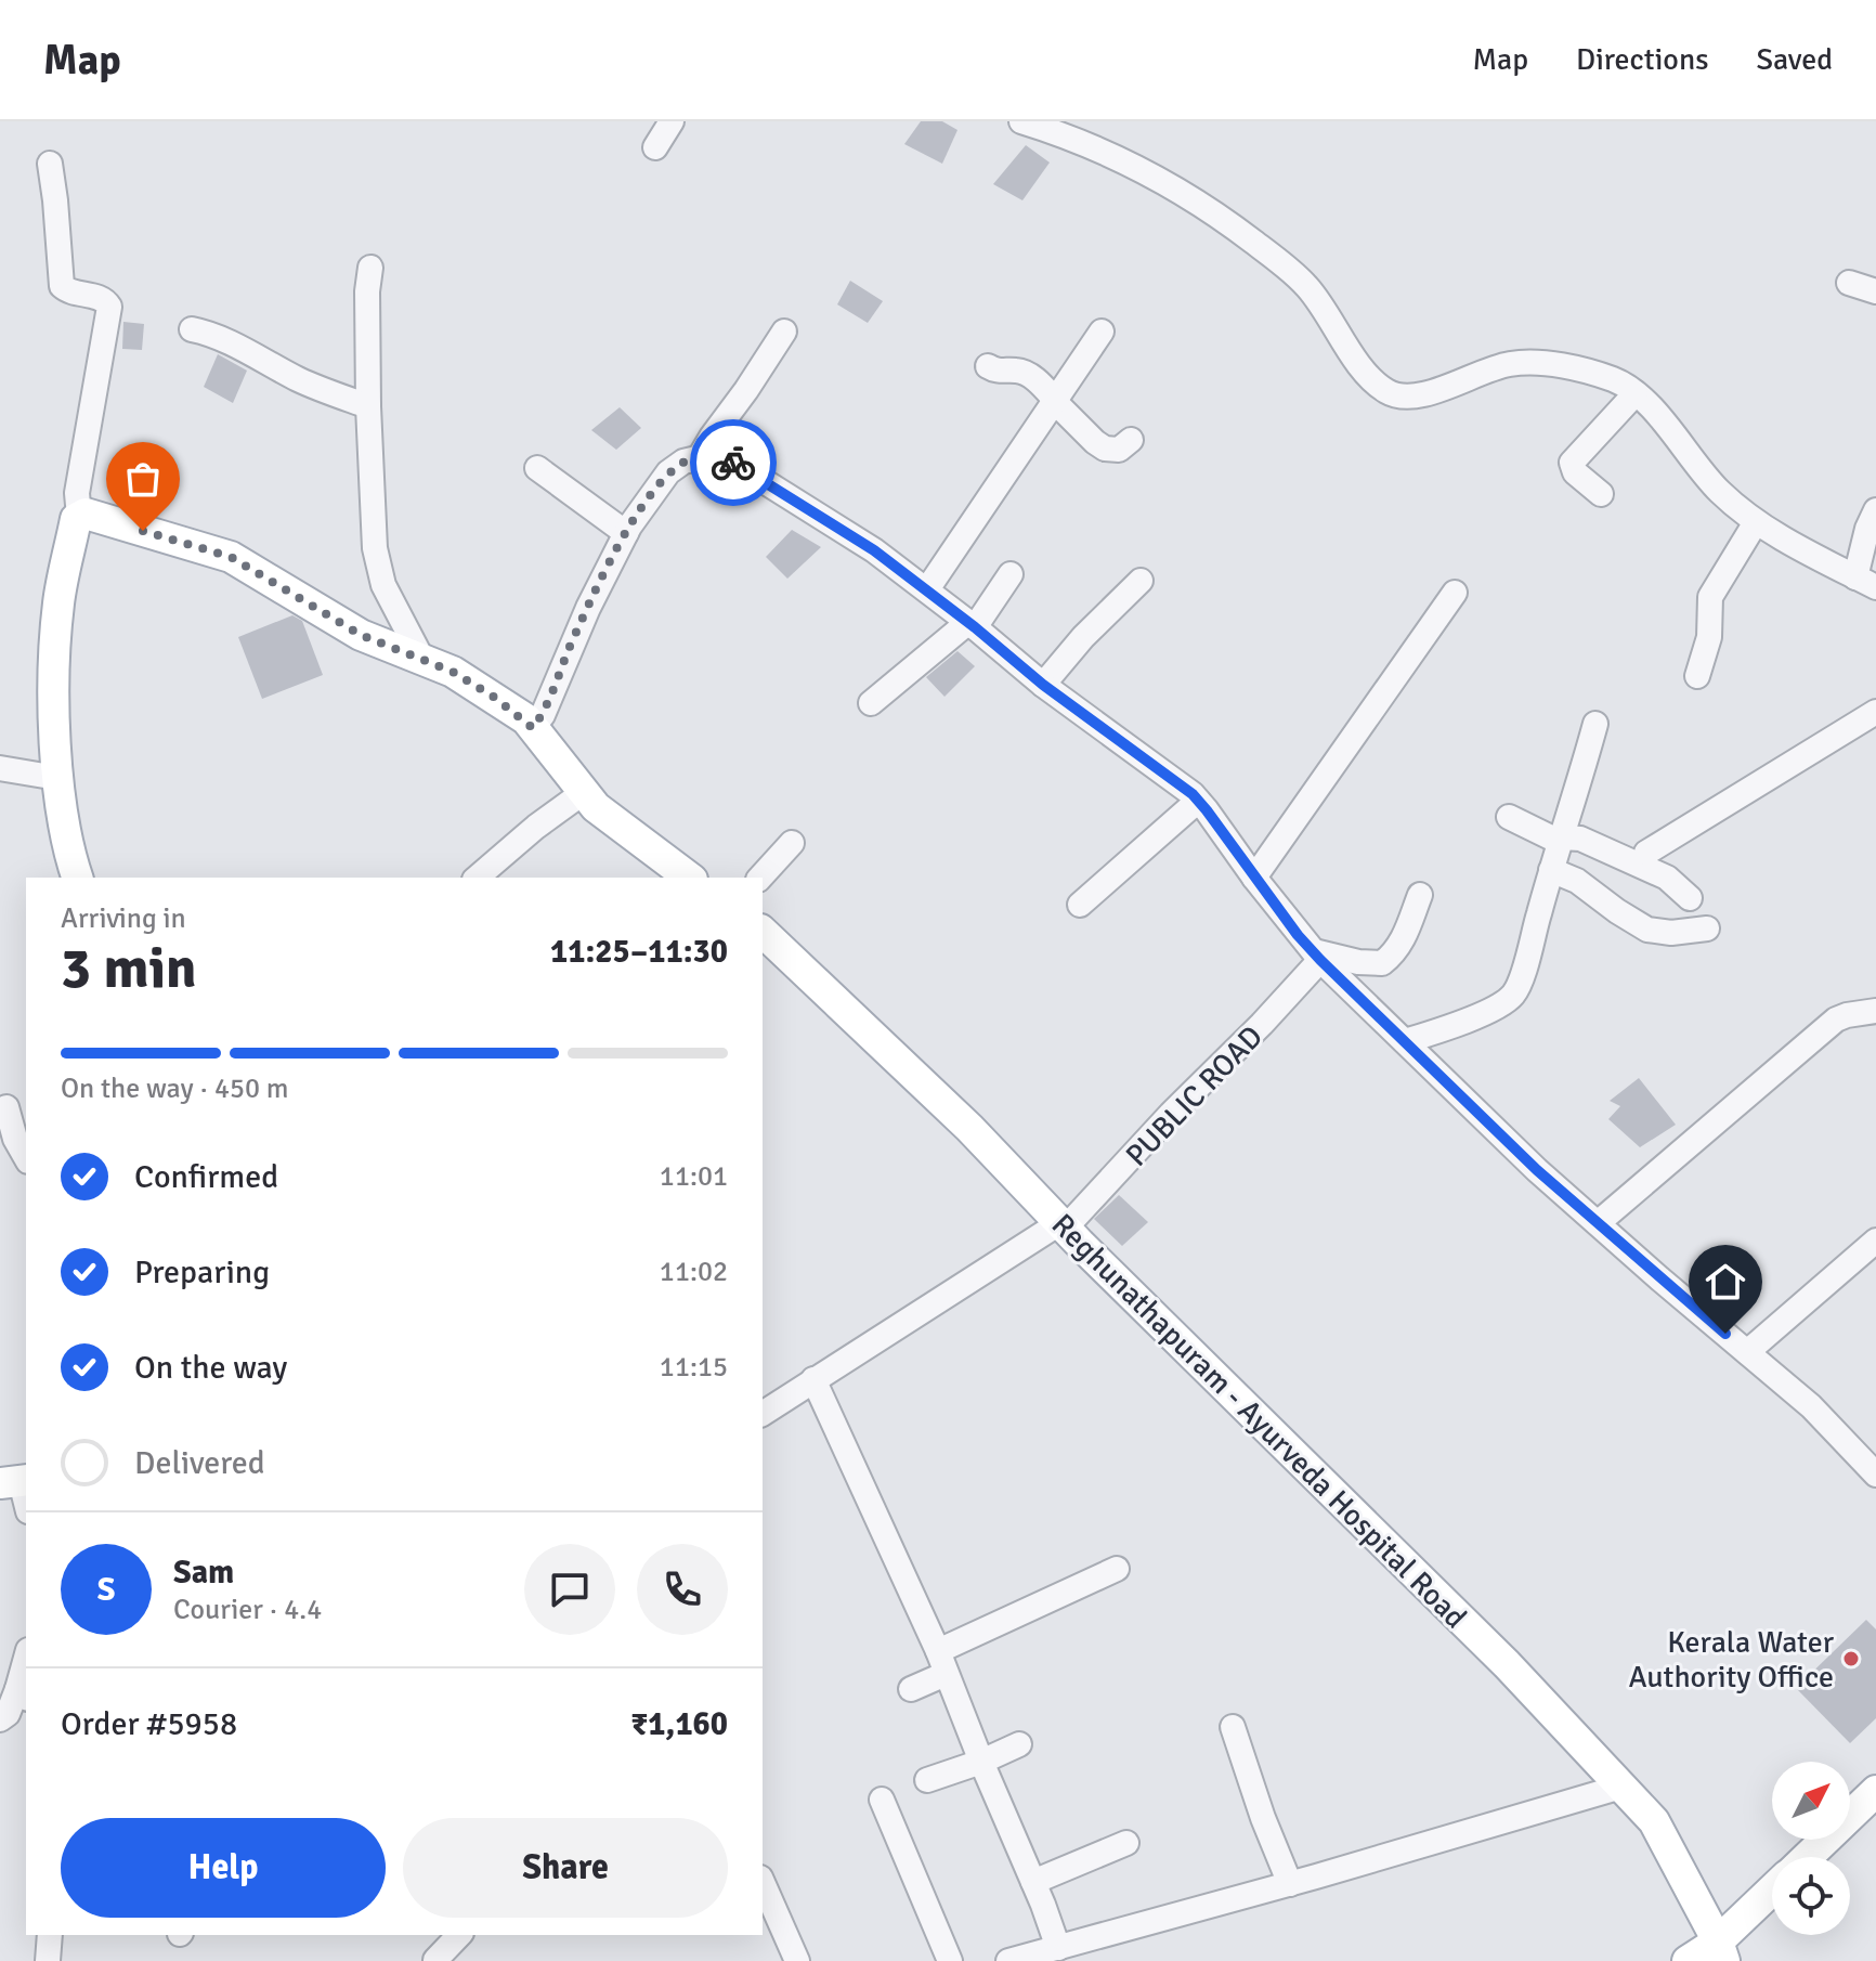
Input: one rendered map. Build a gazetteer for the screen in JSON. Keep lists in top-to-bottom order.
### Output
{
  "streets": {
    "main road": ["Reghunathapuram - Ayurveda Hospital Road"],
    "street": ["PUBLIC ROAD"]
  },
  "crossings": [
    ["PUBLIC ROAD", "Reghunathapuram - Ayurveda Hospital Road"]
  ],
  "places": ["Kerala Water Authority Office"],
  "north": "top right",
  "page": {
    "header": "Map",
    "nav": ["Map", "Directions", "Saved"],
    "heading": ["3 min", "Arriving in", "11:25–11:30"],
    "panel": [
      "Sam",
      "Courier · 4.4",
      "Order #5958",
      "₹1,160"
    ],
    "bar": "On the way · 450 m",
    "list": [
      ["Confirmed", "11:01"],
      ["Preparing", "11:02"],
      ["On the way", "11:15"],
      "Delivered"
    ],
    "round": "S",
    "buttons": ["Help", "Share"]
  }
}
